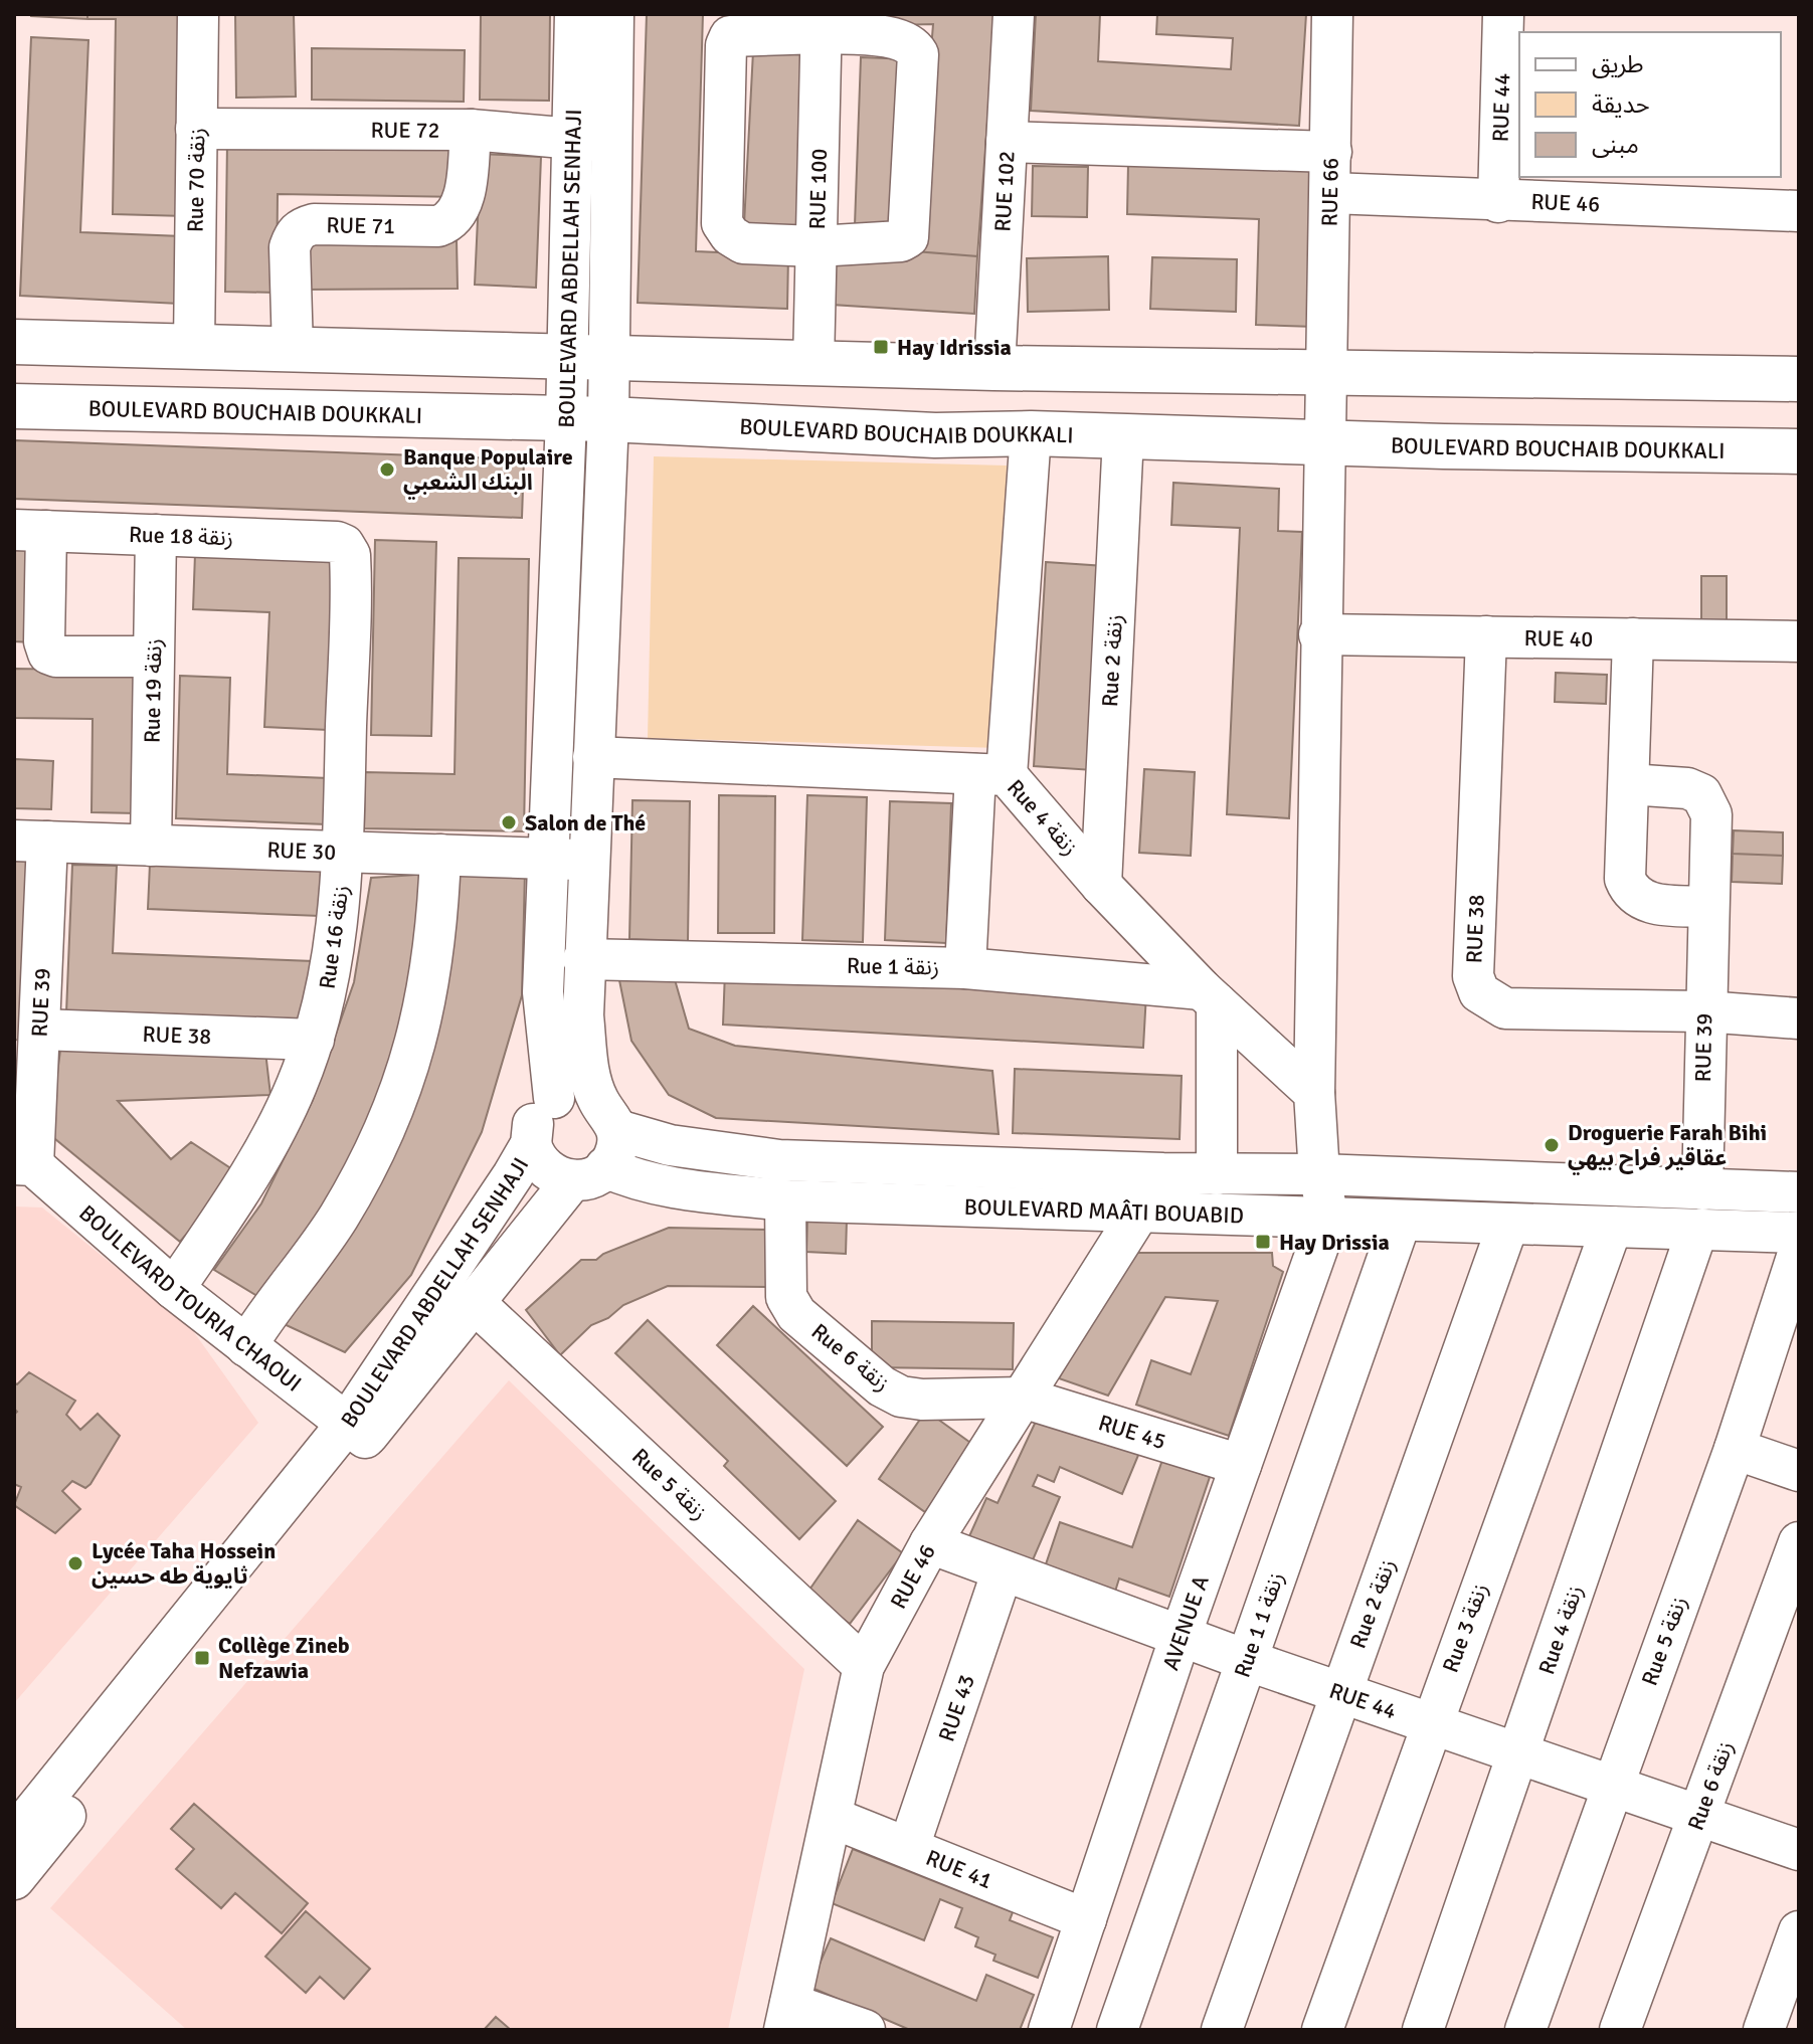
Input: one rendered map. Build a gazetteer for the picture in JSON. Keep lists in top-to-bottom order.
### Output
{
  "streets": {
    "main road": ["BOULEVARD BOUCHAIB DOUKKALI"],
    "street": [
      "RUE 44",
      "RUE 72",
      "Rue 70 زنقة",
      "RUE 100",
      "RUE 102",
      "RUE 66",
      "RUE 46",
      "RUE 71",
      "BOULEVARD ABDELLAH SENHAJI",
      "Rue 18 زنقة",
      "RUE 40",
      "Rue 2 زنقة",
      "Rue 19 زنقة",
      "Rue 4 زنقة",
      "RUE 30",
      "RUE 38",
      "Rue 16 زنقة",
      "Rue 1 زنقة",
      "RUE 39",
      "BOULEVARD MAÂTI BOUABID",
      "BOULEVARD TOURIA CHAOUI",
      "Rue 6 زنقة",
      "RUE 45",
      "Rue 5 زنقة",
      "AVENUE A",
      "Rue 1 زنقة 1",
      "Rue 3 زنقة",
      "RUE 43",
      "RUE 41"
    ]
  },
  "crossings": [
    ["RUE 44", "RUE 46"],
    ["RUE 44", "Rue 2 زنقة"],
    ["RUE 44", "Rue 4 زنقة"],
    ["RUE 44", "Rue 6 زنقة"],
    ["RUE 44", "Rue 5 زنقة"],
    ["RUE 44", "AVENUE A"],
    ["RUE 44", "Rue 1 زنقة 1"],
    ["RUE 44", "Rue 3 زنقة"],
    ["RUE 44", "RUE 43"],
    ["RUE 72", "Rue 70 زنقة"],
    ["RUE 72", "RUE 71"],
    ["RUE 72", "BOULEVARD ABDELLAH SENHAJI"],
    ["RUE 66", "RUE 46"],
    ["RUE 66", "BOULEVARD BOUCHAIB DOUKKALI"],
    ["RUE 66", "RUE 40"],
    ["RUE 66", "Rue 4 زنقة"],
    ["RUE 46", "BOULEVARD MAÂTI BOUABID"],
    ["RUE 46", "Rue 6 زنقة"],
    ["RUE 46", "RUE 45"],
    ["RUE 46", "Rue 5 زنقة"],
    ["RUE 46", "RUE 41"],
    ["BOULEVARD ABDELLAH SENHAJI", "BOULEVARD BOUCHAIB DOUKKALI"],
    ["BOULEVARD ABDELLAH SENHAJI", "Rue 4 زنقة"],
    ["BOULEVARD ABDELLAH SENHAJI", "RUE 30"],
    ["BOULEVARD ABDELLAH SENHAJI", "Rue 1 زنقة"],
    ["BOULEVARD ABDELLAH SENHAJI", "BOULEVARD MAÂTI BOUABID"],
    ["BOULEVARD ABDELLAH SENHAJI", "BOULEVARD TOURIA CHAOUI"],
    ["BOULEVARD ABDELLAH SENHAJI", "Rue 5 زنقة"],
    ["BOULEVARD BOUCHAIB DOUKKALI", "Rue 2 زنقة"],
    ["Rue 18 زنقة", "Rue 19 زنقة"],
    ["Rue 18 زنقة", "Rue 16 زنقة"],
    ["RUE 40", "RUE 38"],
    ["Rue 2 زنقة", "Rue 4 زنقة"],
    ["Rue 2 زنقة", "BOULEVARD MAÂTI BOUABID"],
    ["Rue 19 زنقة", "RUE 30"],
    ["Rue 4 زنقة", "Rue 1 زنقة"],
    ["Rue 4 زنقة", "BOULEVARD MAÂTI BOUABID"],
    ["RUE 30", "Rue 16 زنقة"],
    ["RUE 30", "RUE 39"],
    ["RUE 38", "Rue 16 زنقة"],
    ["RUE 38", "RUE 39"],
    ["Rue 16 زنقة", "BOULEVARD TOURIA CHAOUI"],
    ["RUE 39", "BOULEVARD MAÂTI BOUABID"],
    ["RUE 39", "BOULEVARD TOURIA CHAOUI"],
    ["BOULEVARD MAÂTI BOUABID", "Rue 6 زنقة"],
    ["BOULEVARD MAÂTI BOUABID", "AVENUE A"],
    ["BOULEVARD MAÂTI BOUABID", "Rue 1 زنقة 1"],
    ["BOULEVARD MAÂTI BOUABID", "Rue 3 زنقة"],
    ["Rue 6 زنقة", "RUE 45"],
    ["RUE 45", "AVENUE A"],
    ["AVENUE A", "RUE 41"],
    ["RUE 43", "RUE 41"]
  ],
  "places": {
    "transit": ["Hay Idrissia", "Hay Drissia", "Collège Zineb Nefzawia"],
    "other": [
      "Banque Populaire البنك الشعبي",
      "Salon de Thé",
      "Droguerie Farah Bihi عقاقير فراح بيهي",
      "Lycée Taha Hossein ثايوية طه حسين"
    ]
  },
  "legend": ["طريق", "حديقة", "مبنى"]
}
